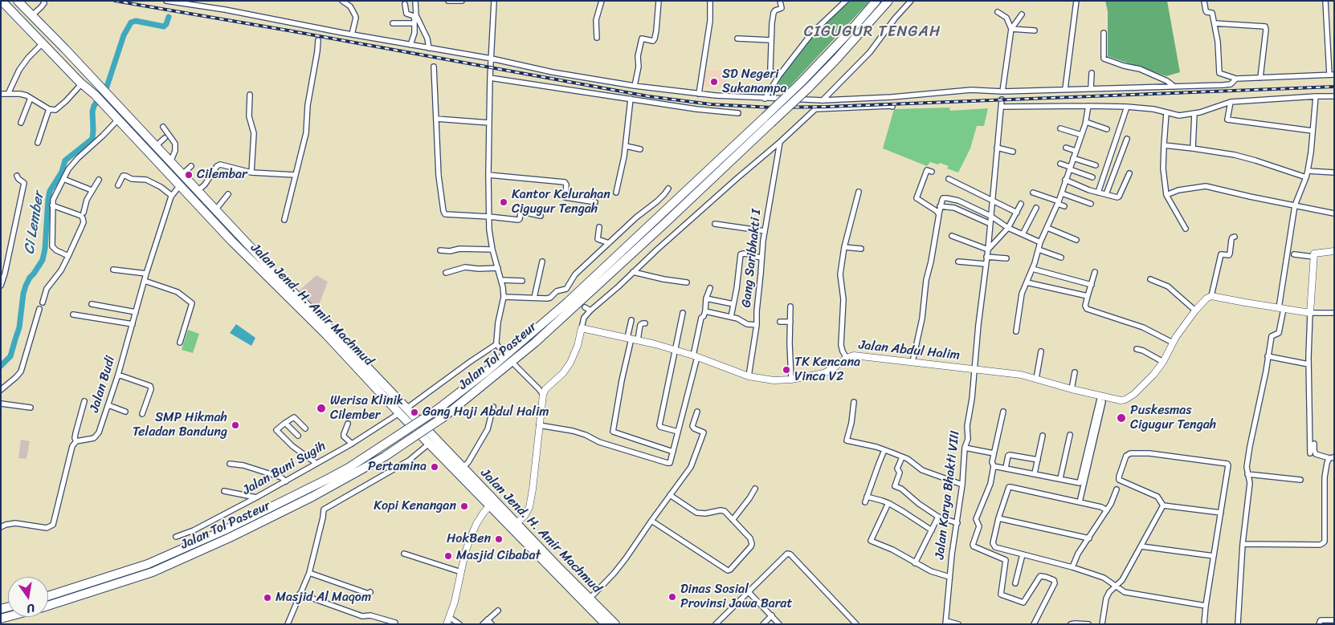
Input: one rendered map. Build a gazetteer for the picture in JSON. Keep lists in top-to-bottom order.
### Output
{
  "streets": {
    "highway": ["Jalan Jend. H. Amir Machmud", "Jalan Tol Pasteur"],
    "street": [
      "Gang Saribhakti I",
      "Jalan Abdul Halim",
      "Jalan Budi",
      "Jalan Buni Sugih",
      "Jalan Karya Bhakti VIII"
    ]
  },
  "crossings": [
    ["Gang Saribhakti I", "Jalan Abdul Halim"],
    ["Jalan Jend. H. Amir Machmud", "Jalan Budi"],
    ["Jalan Jend. H. Amir Machmud", "Jalan Buni Sugih"],
    ["Jalan Abdul Halim", "Jalan Karya Bhakti VIII"]
  ],
  "districts": ["CIGUGUR TENGAH"],
  "water": ["Ci Lember"],
  "places": [
    "SD Negeri Sukanampa",
    "Cilembar",
    "Kantor Kelurahan Cigugur Tengah",
    "TK Kencana Vinca V2",
    "Werisa Klinik Cilember",
    "Gang Haji Abdul Halim",
    "Puskesmas Cigugur Tengah",
    "SMP Hikmah Teladan Bandung",
    "Pertamina",
    "Kopi Kenangan",
    "HokBen",
    "Masjid Cibabat",
    "Dinas Sosial Provinsi Jawa Barat",
    "Masjid Al Maqom"
  ],
  "north": "bottom"
}
